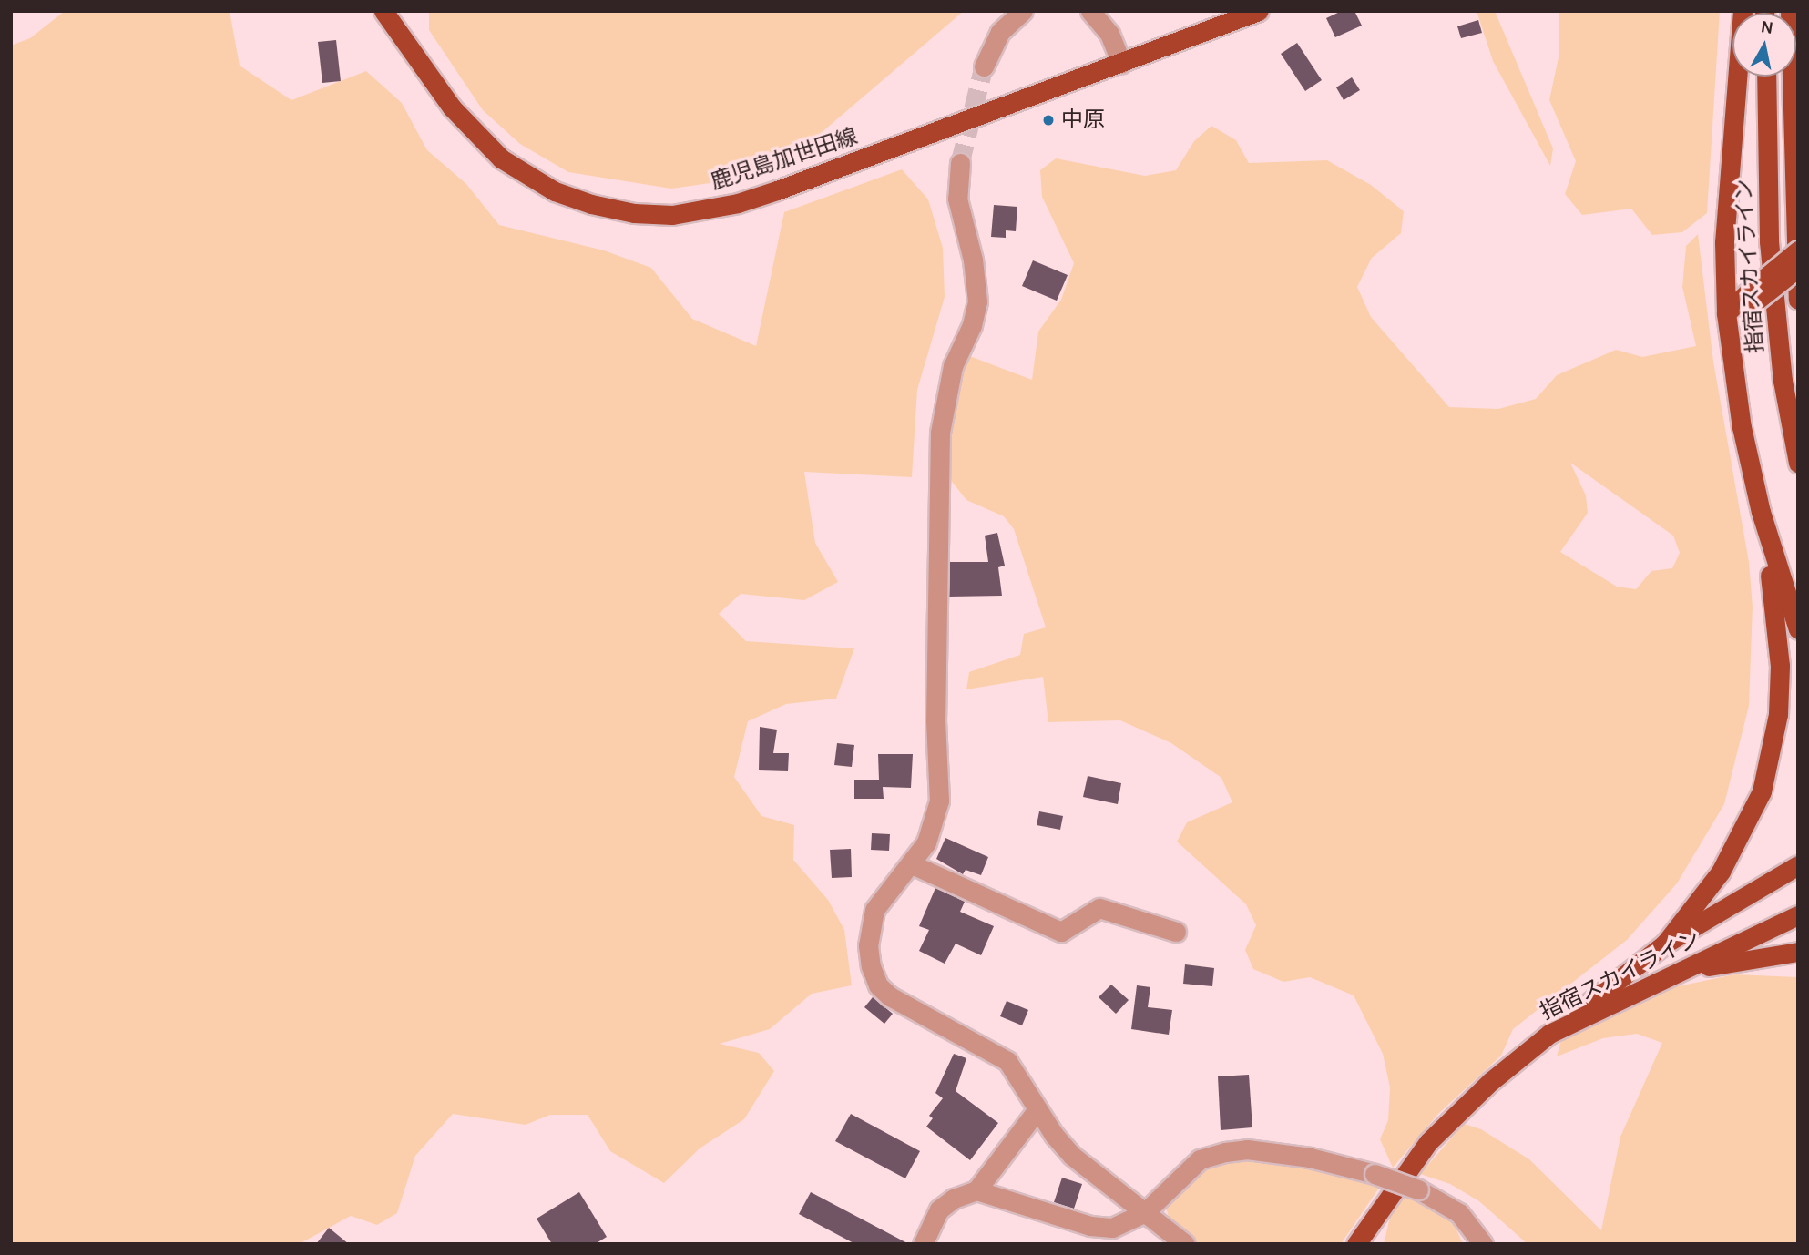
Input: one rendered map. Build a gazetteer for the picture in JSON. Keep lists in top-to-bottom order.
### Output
{
  "streets": {
    "main road": ["鹿児島加世田線", "指宿スカイライン"]
  },
  "places": ["中原"],
  "north": "top"
}
